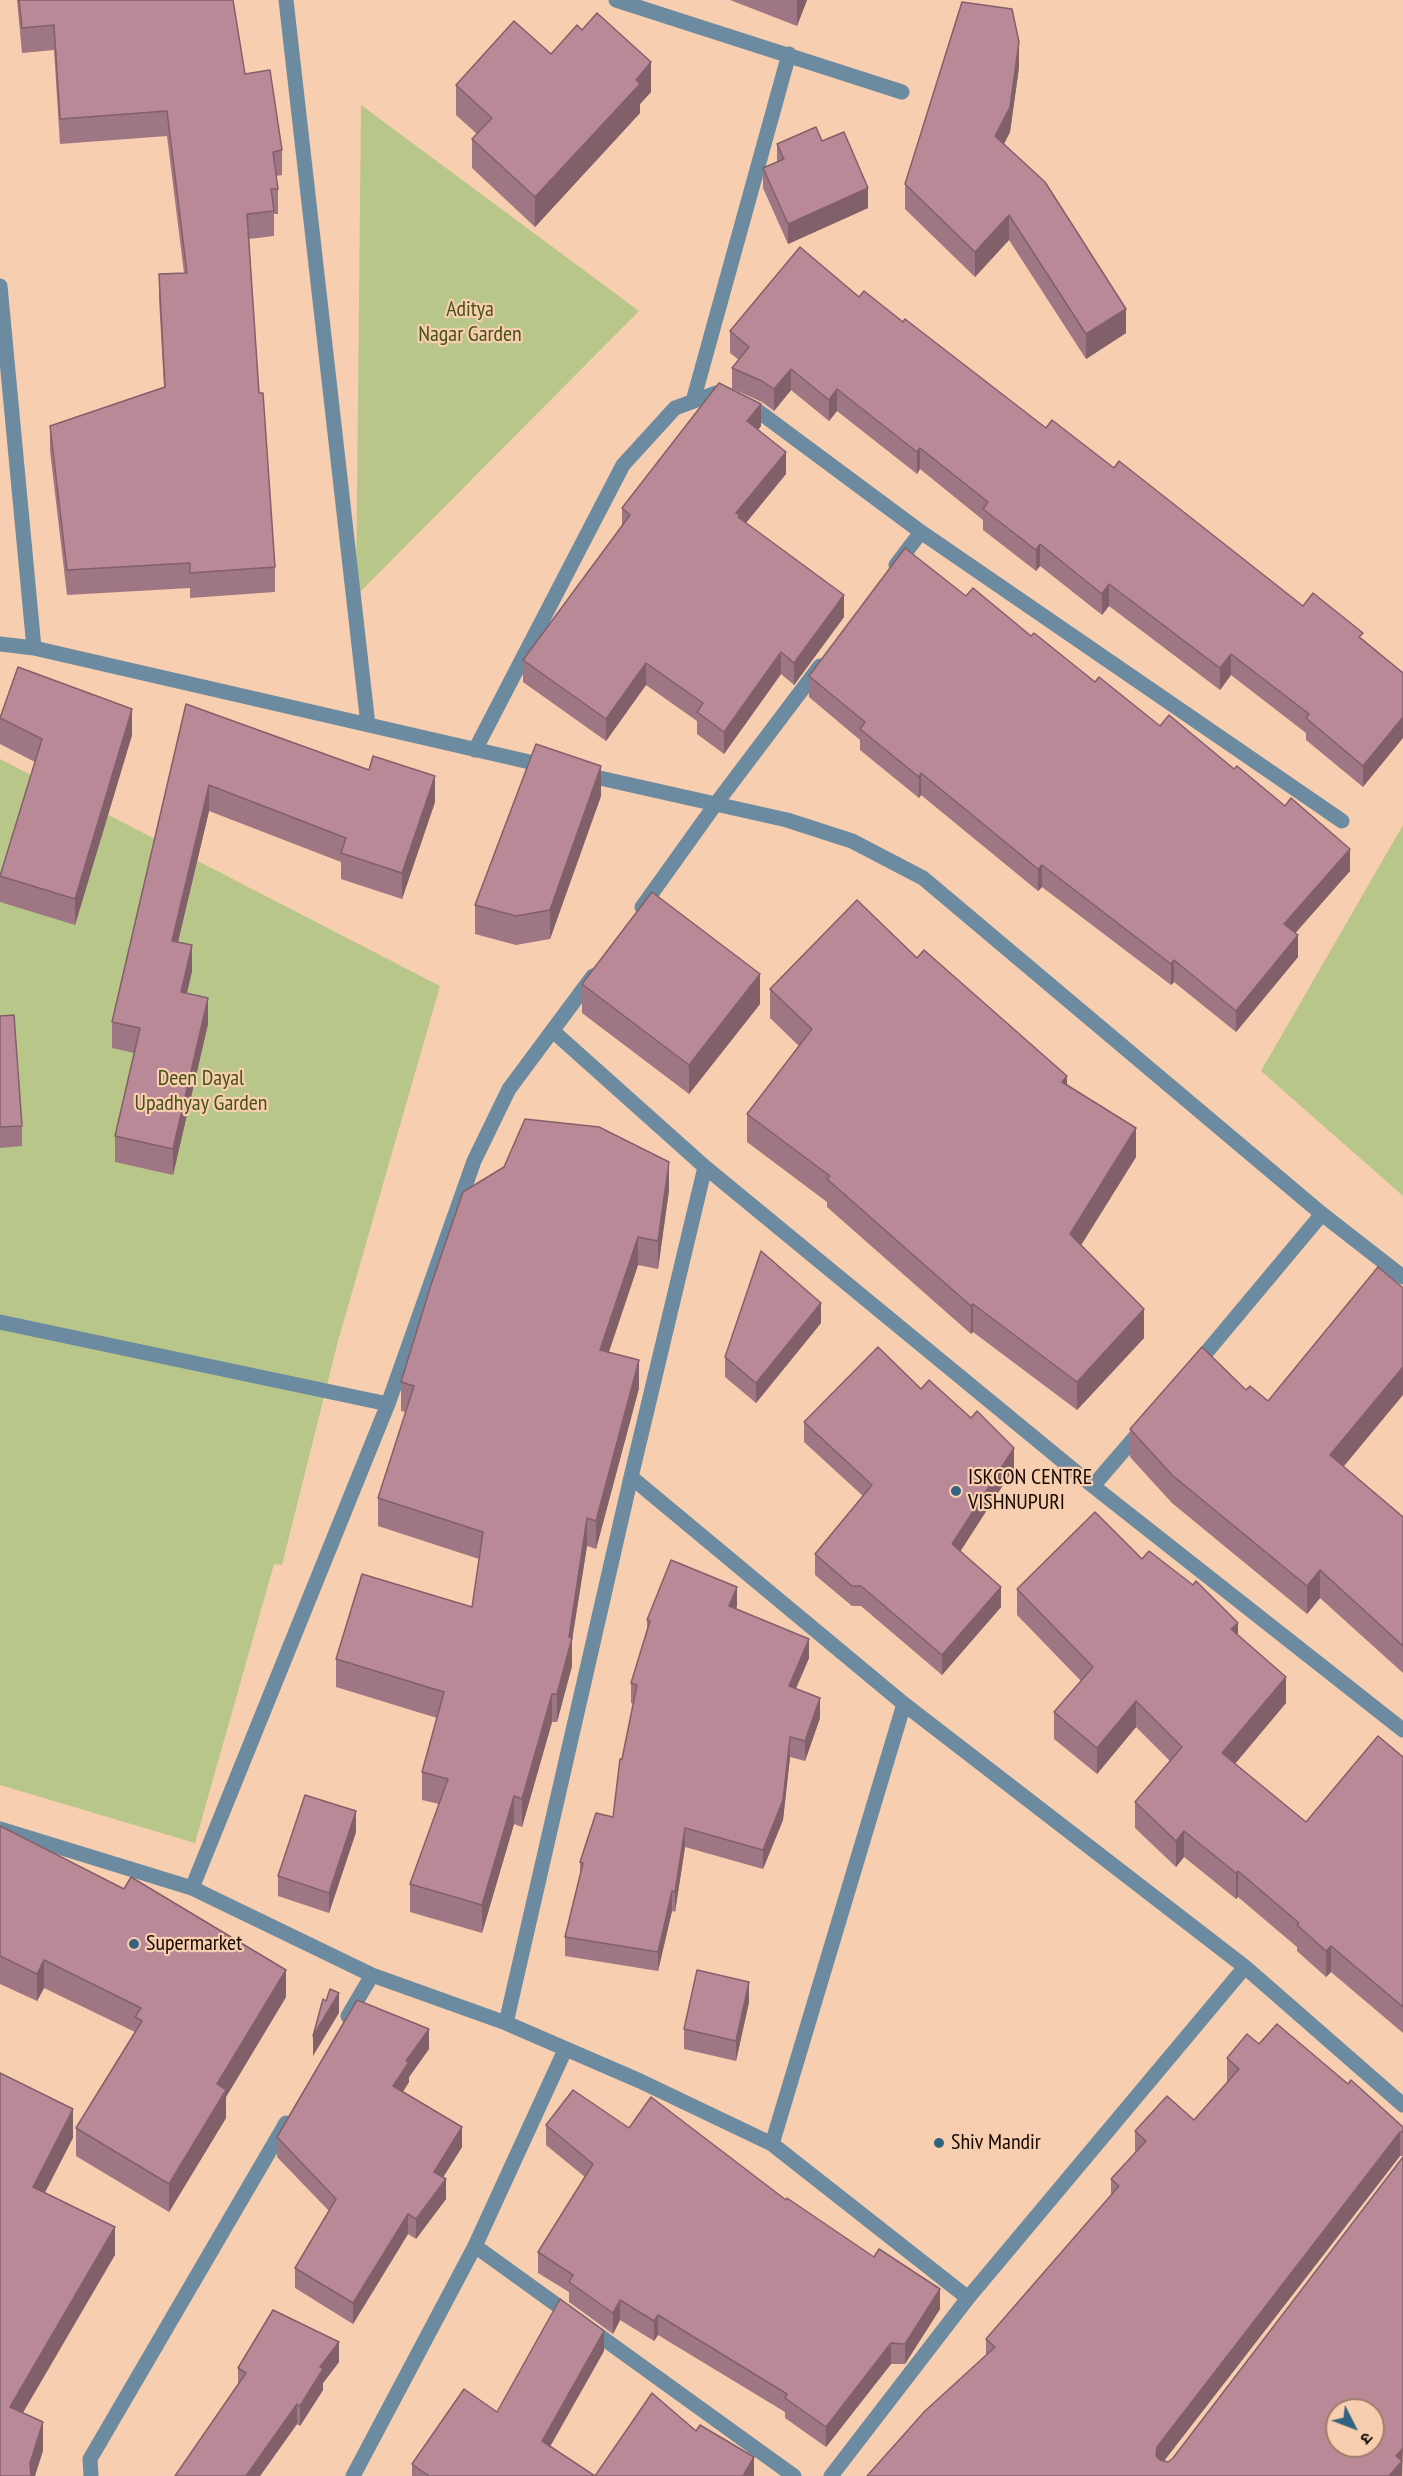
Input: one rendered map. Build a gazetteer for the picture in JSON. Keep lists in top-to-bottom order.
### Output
{
  "parks": ["Aditya Nagar Garden", "Deen Dayal Upadhyay Garden"],
  "places": ["ISKCON CENTRE VISHNUPURI", "Supermarket", "Shiv Mandir"],
  "north": "bottom right"
}
